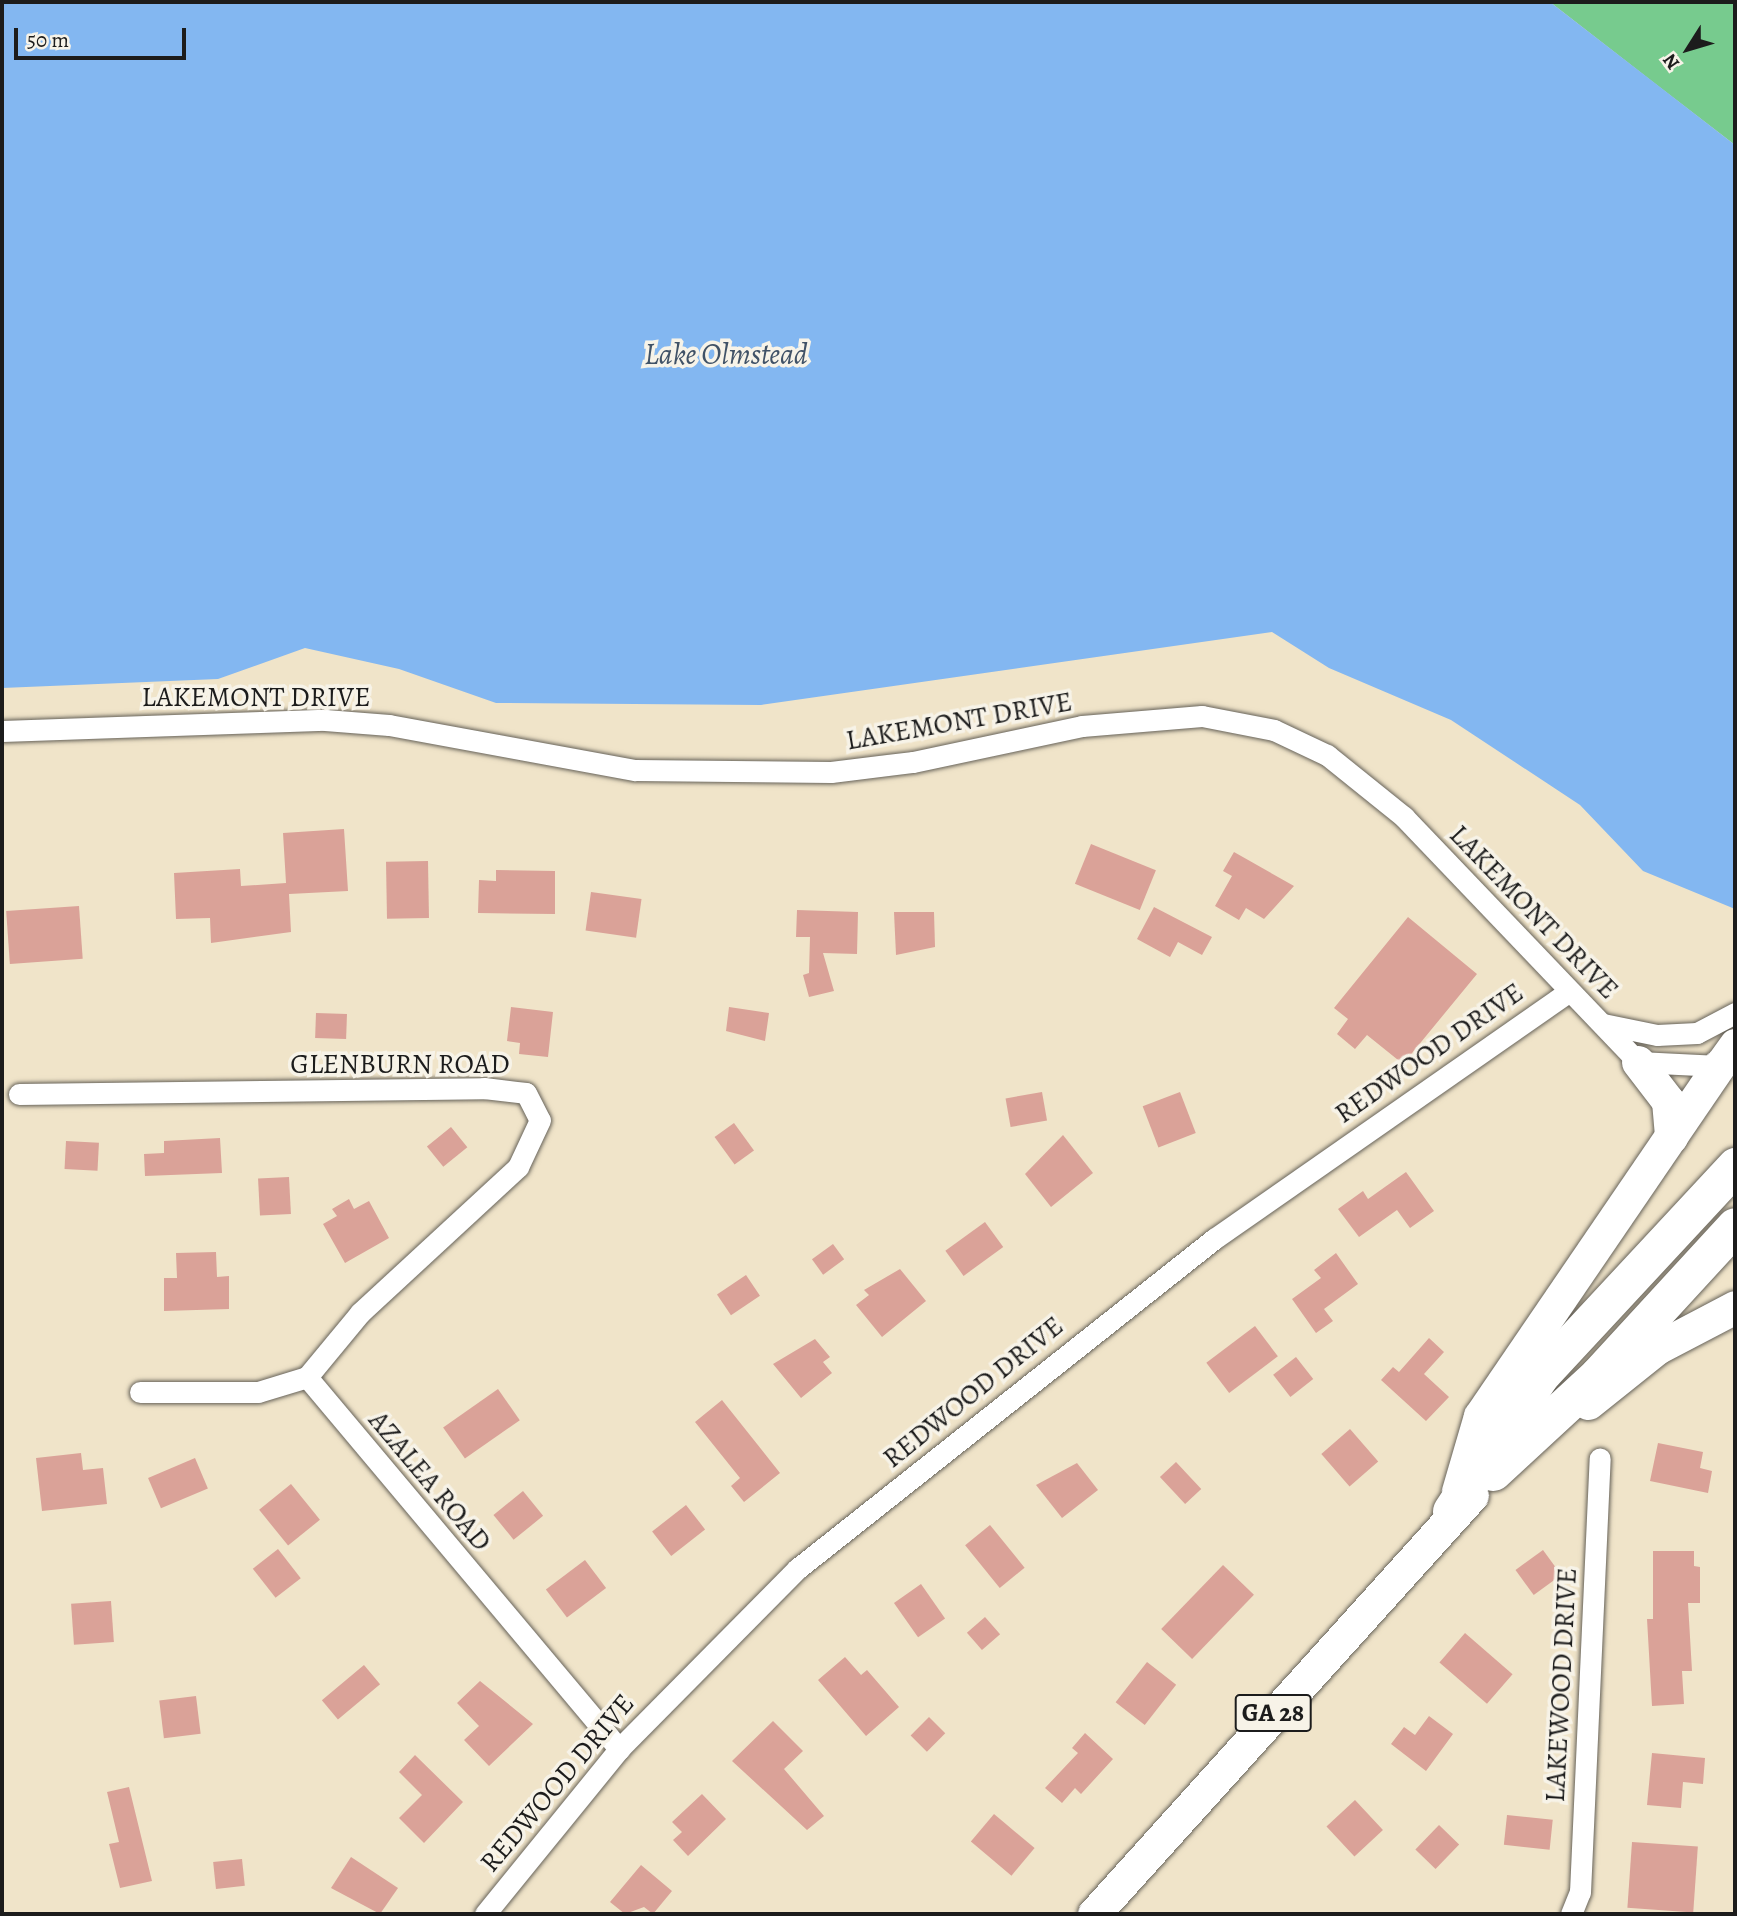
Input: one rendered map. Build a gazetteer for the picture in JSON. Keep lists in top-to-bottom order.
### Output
{
  "streets": {
    "highway": ["GA 28"],
    "street": [
      "LAKEMONT DRIVE",
      "REDWOOD DRIVE",
      "GLENBURN ROAD",
      "AZALEA ROAD",
      "LAKEWOOD DRIVE"
    ]
  },
  "crossings": [
    ["LAKEMONT DRIVE", "REDWOOD DRIVE"],
    ["REDWOOD DRIVE", "AZALEA ROAD"],
    ["GLENBURN ROAD", "AZALEA ROAD"]
  ],
  "water": ["Lake Olmstead"],
  "scale_bar": "50 m",
  "north": "bottom left"
}
